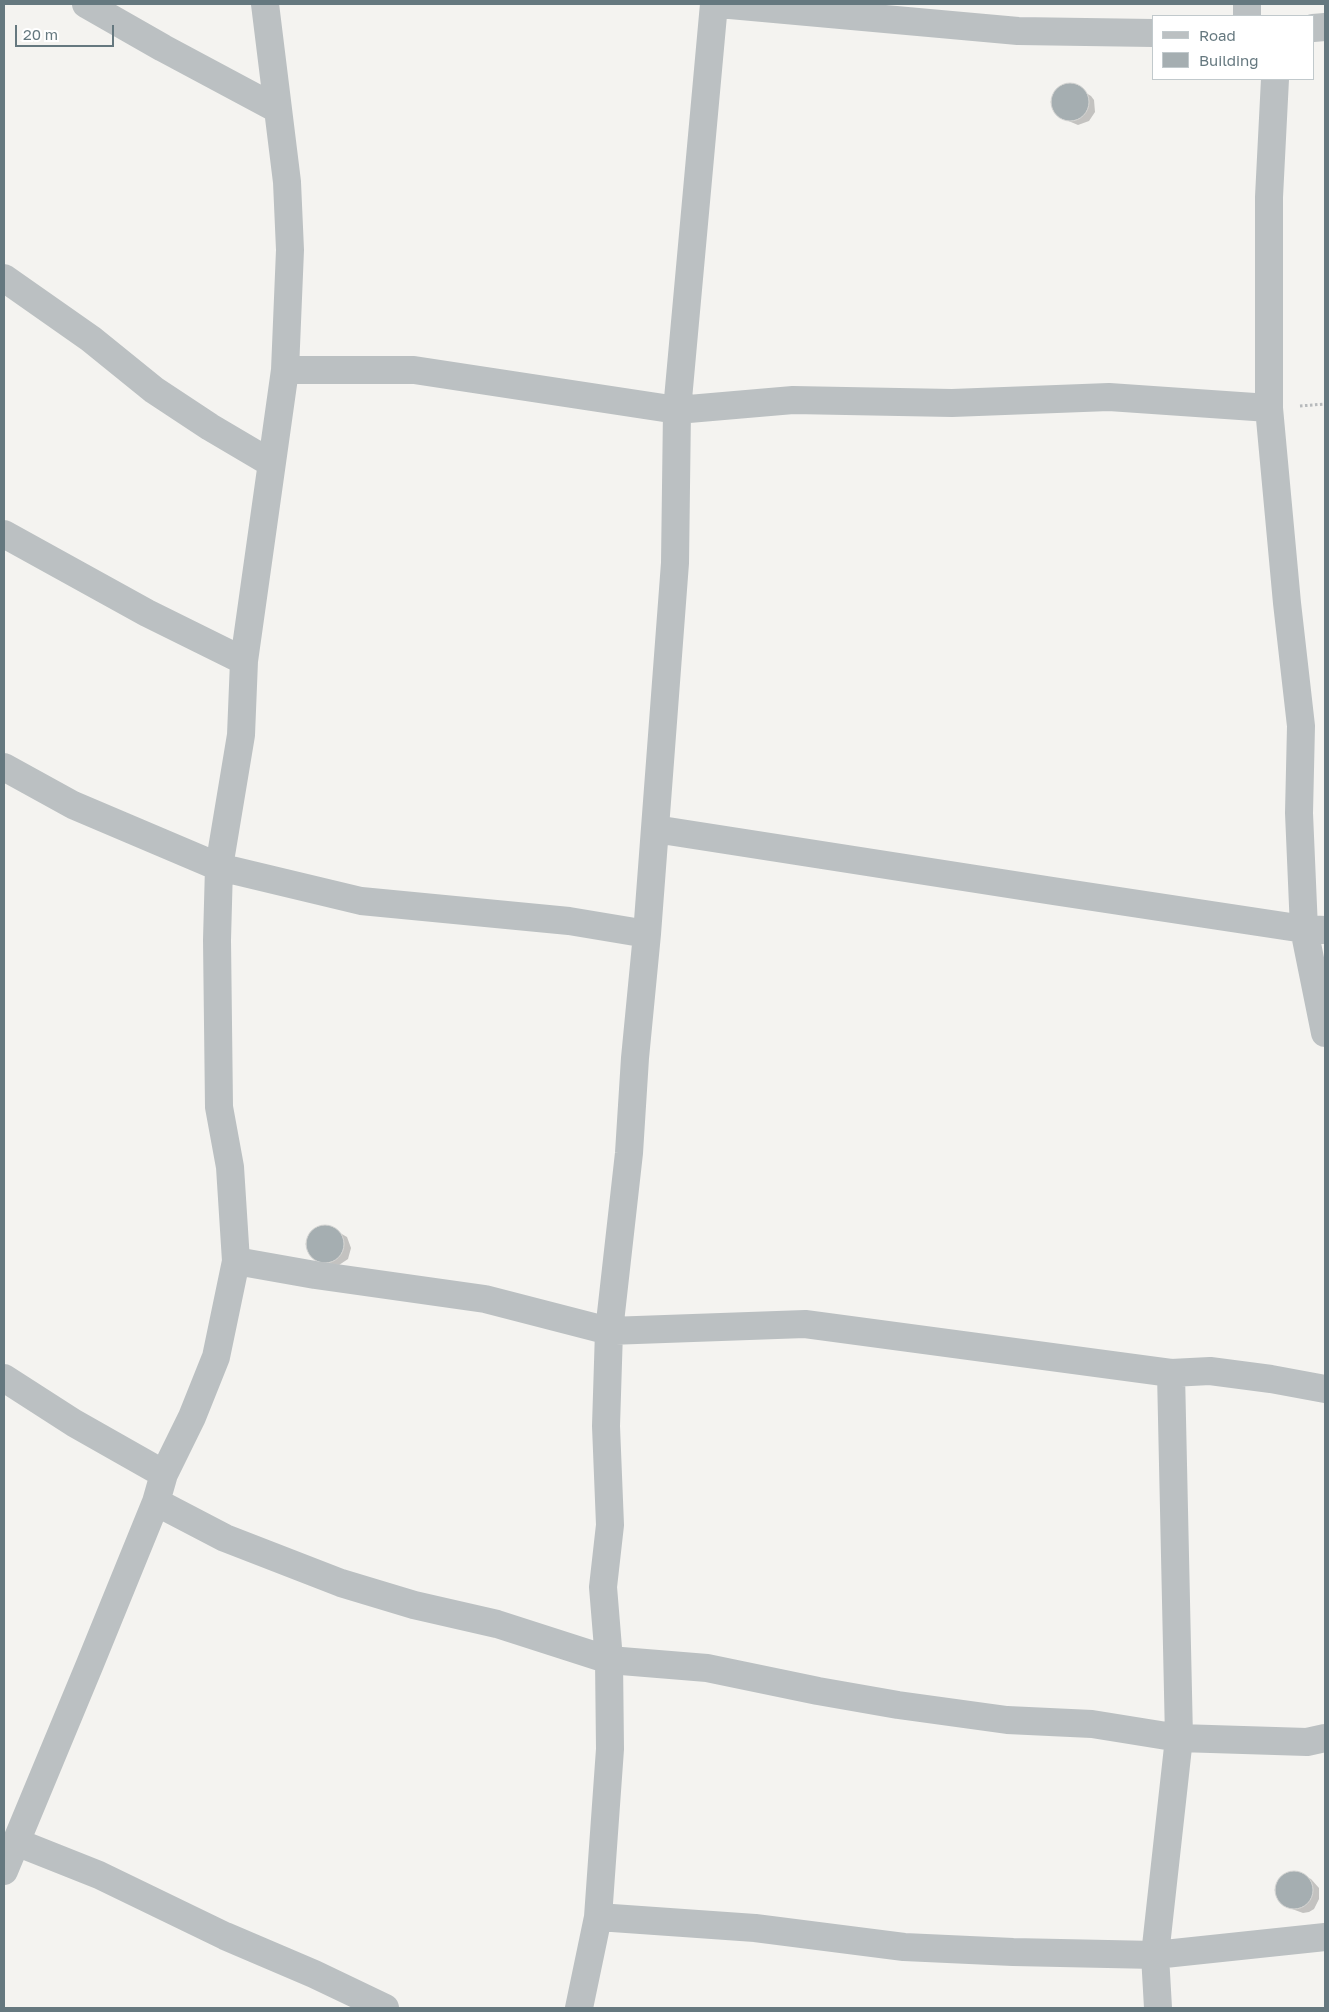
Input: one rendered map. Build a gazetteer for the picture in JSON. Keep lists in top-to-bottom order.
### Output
{
  "legend": ["Road", "Building"],
  "scale_bar": "20 m"
}
